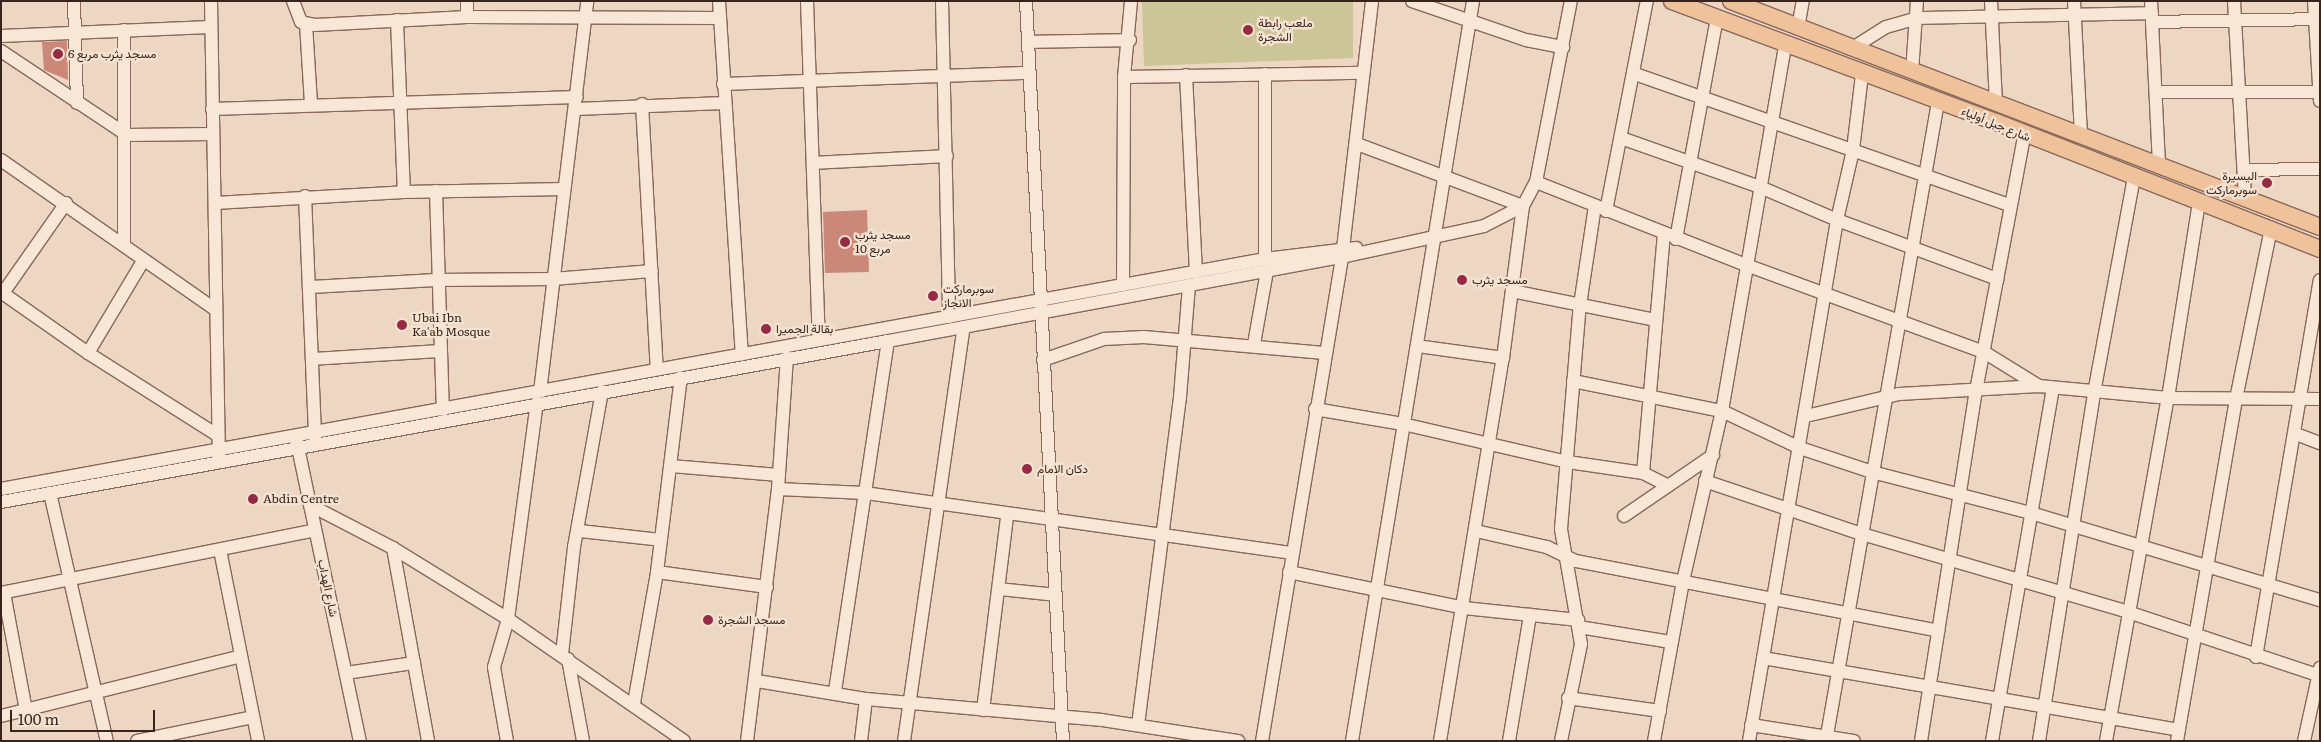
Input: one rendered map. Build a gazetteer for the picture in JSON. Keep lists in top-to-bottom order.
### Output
{
  "streets": {
    "main road": ["شارع جبل أولياء"],
    "street": ["شارع الهداب"]
  },
  "places": [
    "ملعب رابطة الشجرة",
    "مسجد يثرب مربع 6",
    "اليسيرة سوبرماركت",
    "مسجد يثرب مربع 10",
    "مسجد يثرب",
    "سوبرماركت الانجاز",
    "Ubai Ibn Ka'ab Mosque",
    "بقالة الجميرا",
    "دكان الامام",
    "Abdin Centre",
    "مسجد الشجرة"
  ],
  "scale_bar": "100 m"
}
